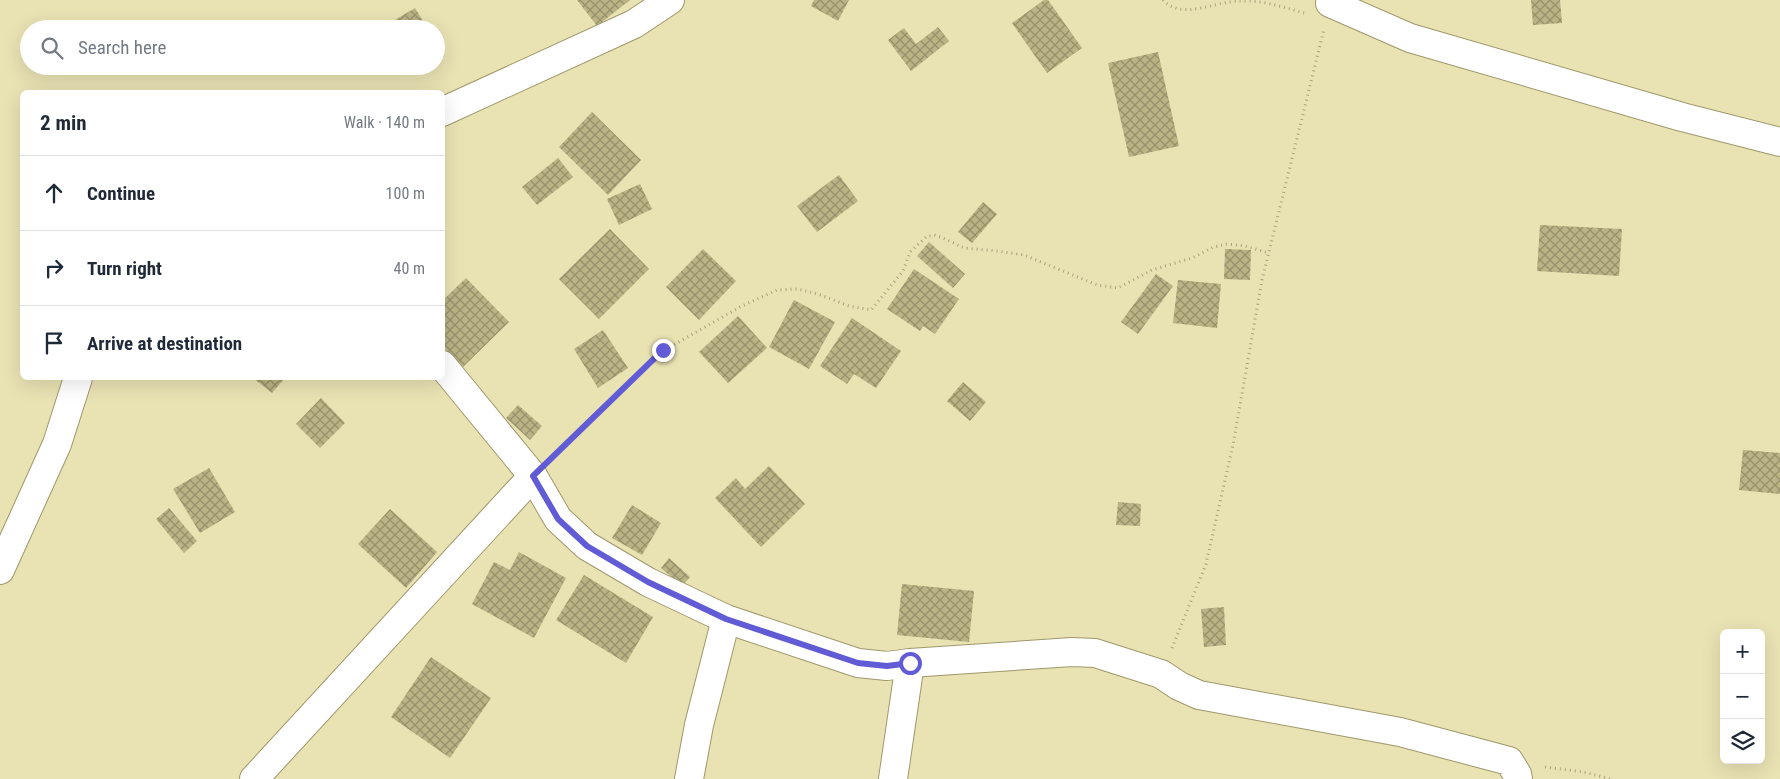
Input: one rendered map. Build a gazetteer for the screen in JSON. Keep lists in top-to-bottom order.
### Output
{
  "page": {
    "search": "Search here",
    "heading": ["2 min", "Walk · 140 m"],
    "list": [
      ["Continue", "100 m"],
      ["Turn right", "40 m"],
      "Arrive at destination"
    ],
    "map_buttons": ["+", "−"]
  }
}
